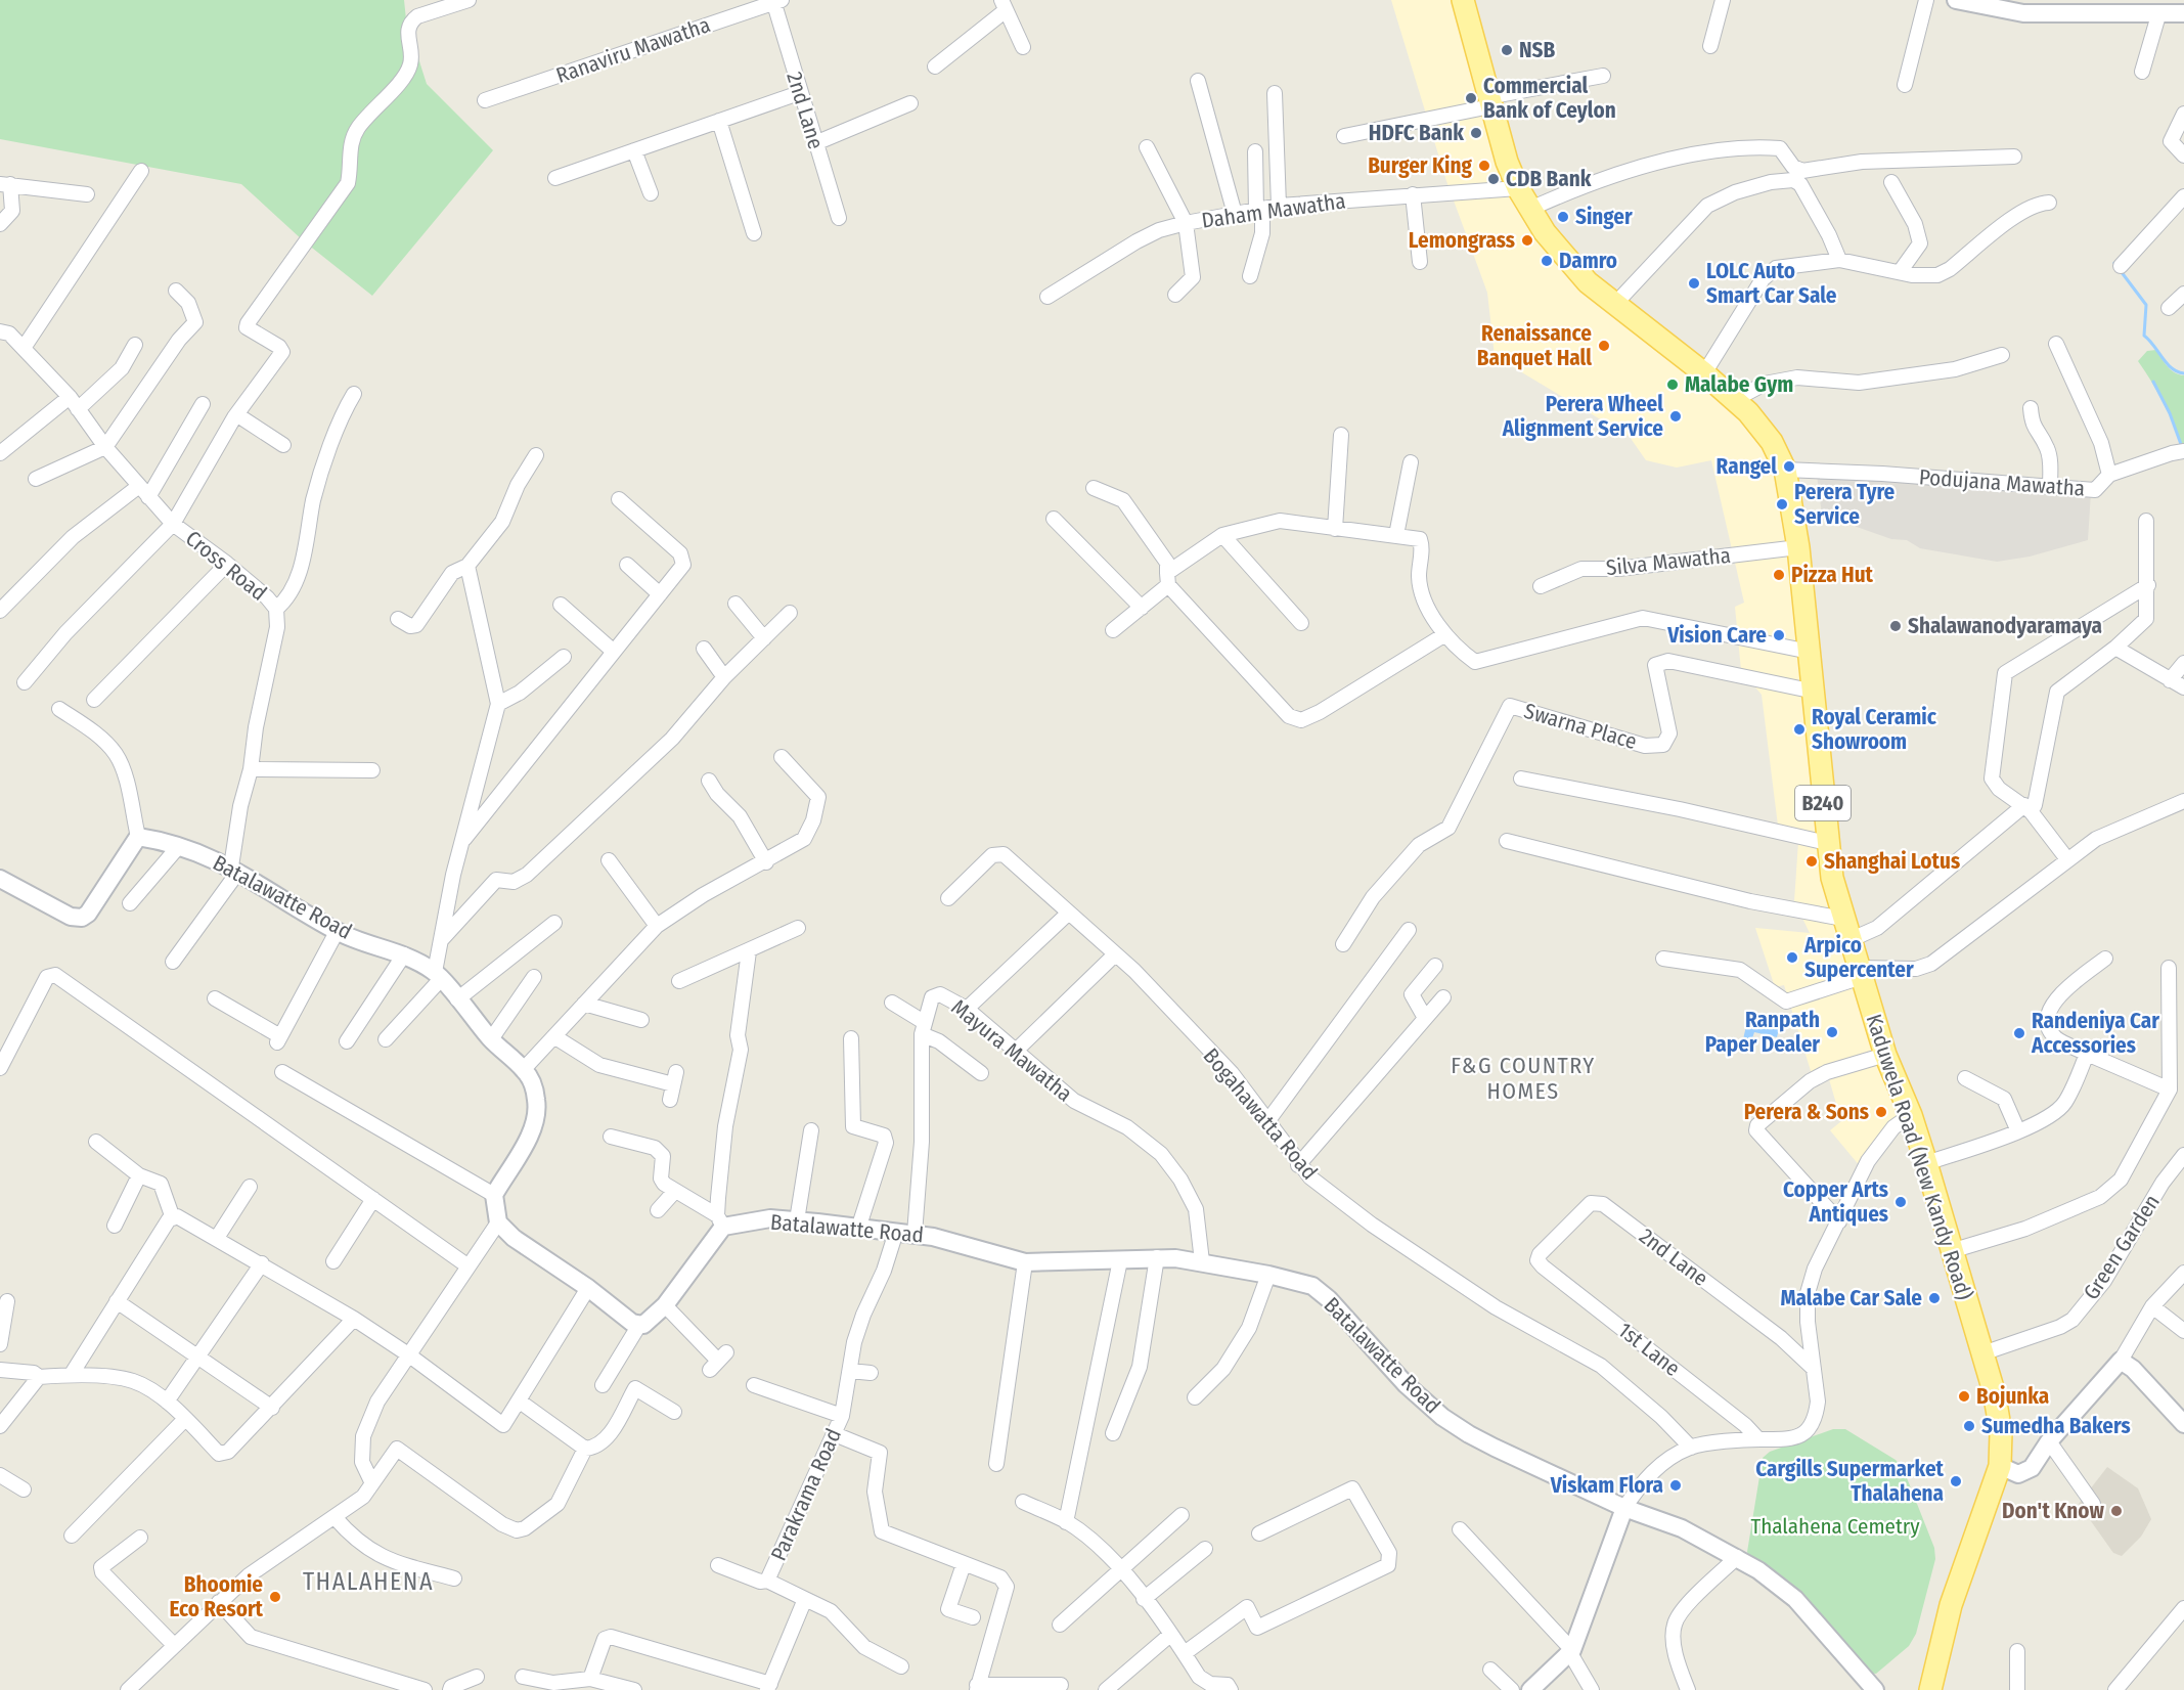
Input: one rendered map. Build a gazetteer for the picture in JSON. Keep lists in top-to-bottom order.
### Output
{
  "streets": {
    "main road": ["B240", "Kaduwela Road (New Kandy Road)"],
    "street": [
      "Ranaviru Mawatha",
      "2nd Lane",
      "Daham Mawatha",
      "Podujana Mawatha",
      "Silva Mawatha",
      "Cross Road",
      "Swarna Place",
      "Batalawatte Road",
      "Mayura Mawatha",
      "Bogahawatta Road",
      "Green Garden",
      "1st Lane",
      "Parakrama Road"
    ]
  },
  "crossings": [
    ["Ranaviru Mawatha", "2nd Lane"],
    ["2nd Lane", "1st Lane"],
    ["Daham Mawatha", "Kaduwela Road (New Kandy Road)"],
    ["Podujana Mawatha", "Kaduwela Road (New Kandy Road)"],
    ["Silva Mawatha", "Kaduwela Road (New Kandy Road)"],
    ["Cross Road", "Batalawatte Road"],
    ["Swarna Place", "Kaduwela Road (New Kandy Road)"],
    ["Batalawatte Road", "Mayura Mawatha"],
    ["Batalawatte Road", "Parakrama Road"],
    ["Kaduwela Road (New Kandy Road)", "Green Garden"]
  ],
  "districts": ["F&G COUNTRY HOMES", "THALAHENA"],
  "parks": ["Thalahena Cemetry"],
  "places": [
    "NSB",
    "Commercial Bank of Ceylon",
    "HDFC Bank",
    "Burger King",
    "CDB Bank",
    "Singer",
    "Lemongrass",
    "Damro",
    "LOLC Auto Smart Car Sale",
    "Renaissance Banquet Hall",
    "Malabe Gym",
    "Perera Wheel Alignment Service",
    "Rangel",
    "Perera Tyre Service",
    "Pizza Hut",
    "Shalawanodyaramaya",
    "Vision Care",
    "Royal Ceramic Showroom",
    "Shanghai Lotus",
    "Arpico Supercenter",
    "Ranpath Paper Dealer",
    "Randeniya Car Accessories",
    "Perera & Sons",
    "Copper Arts Antiques",
    "Malabe Car Sale",
    "Bojunka",
    "Sumedha Bakers",
    "Cargills Supermarket Thalahena",
    "Viskam Flora",
    "Don't Know",
    "Bhoomie Eco Resort"
  ]
}
